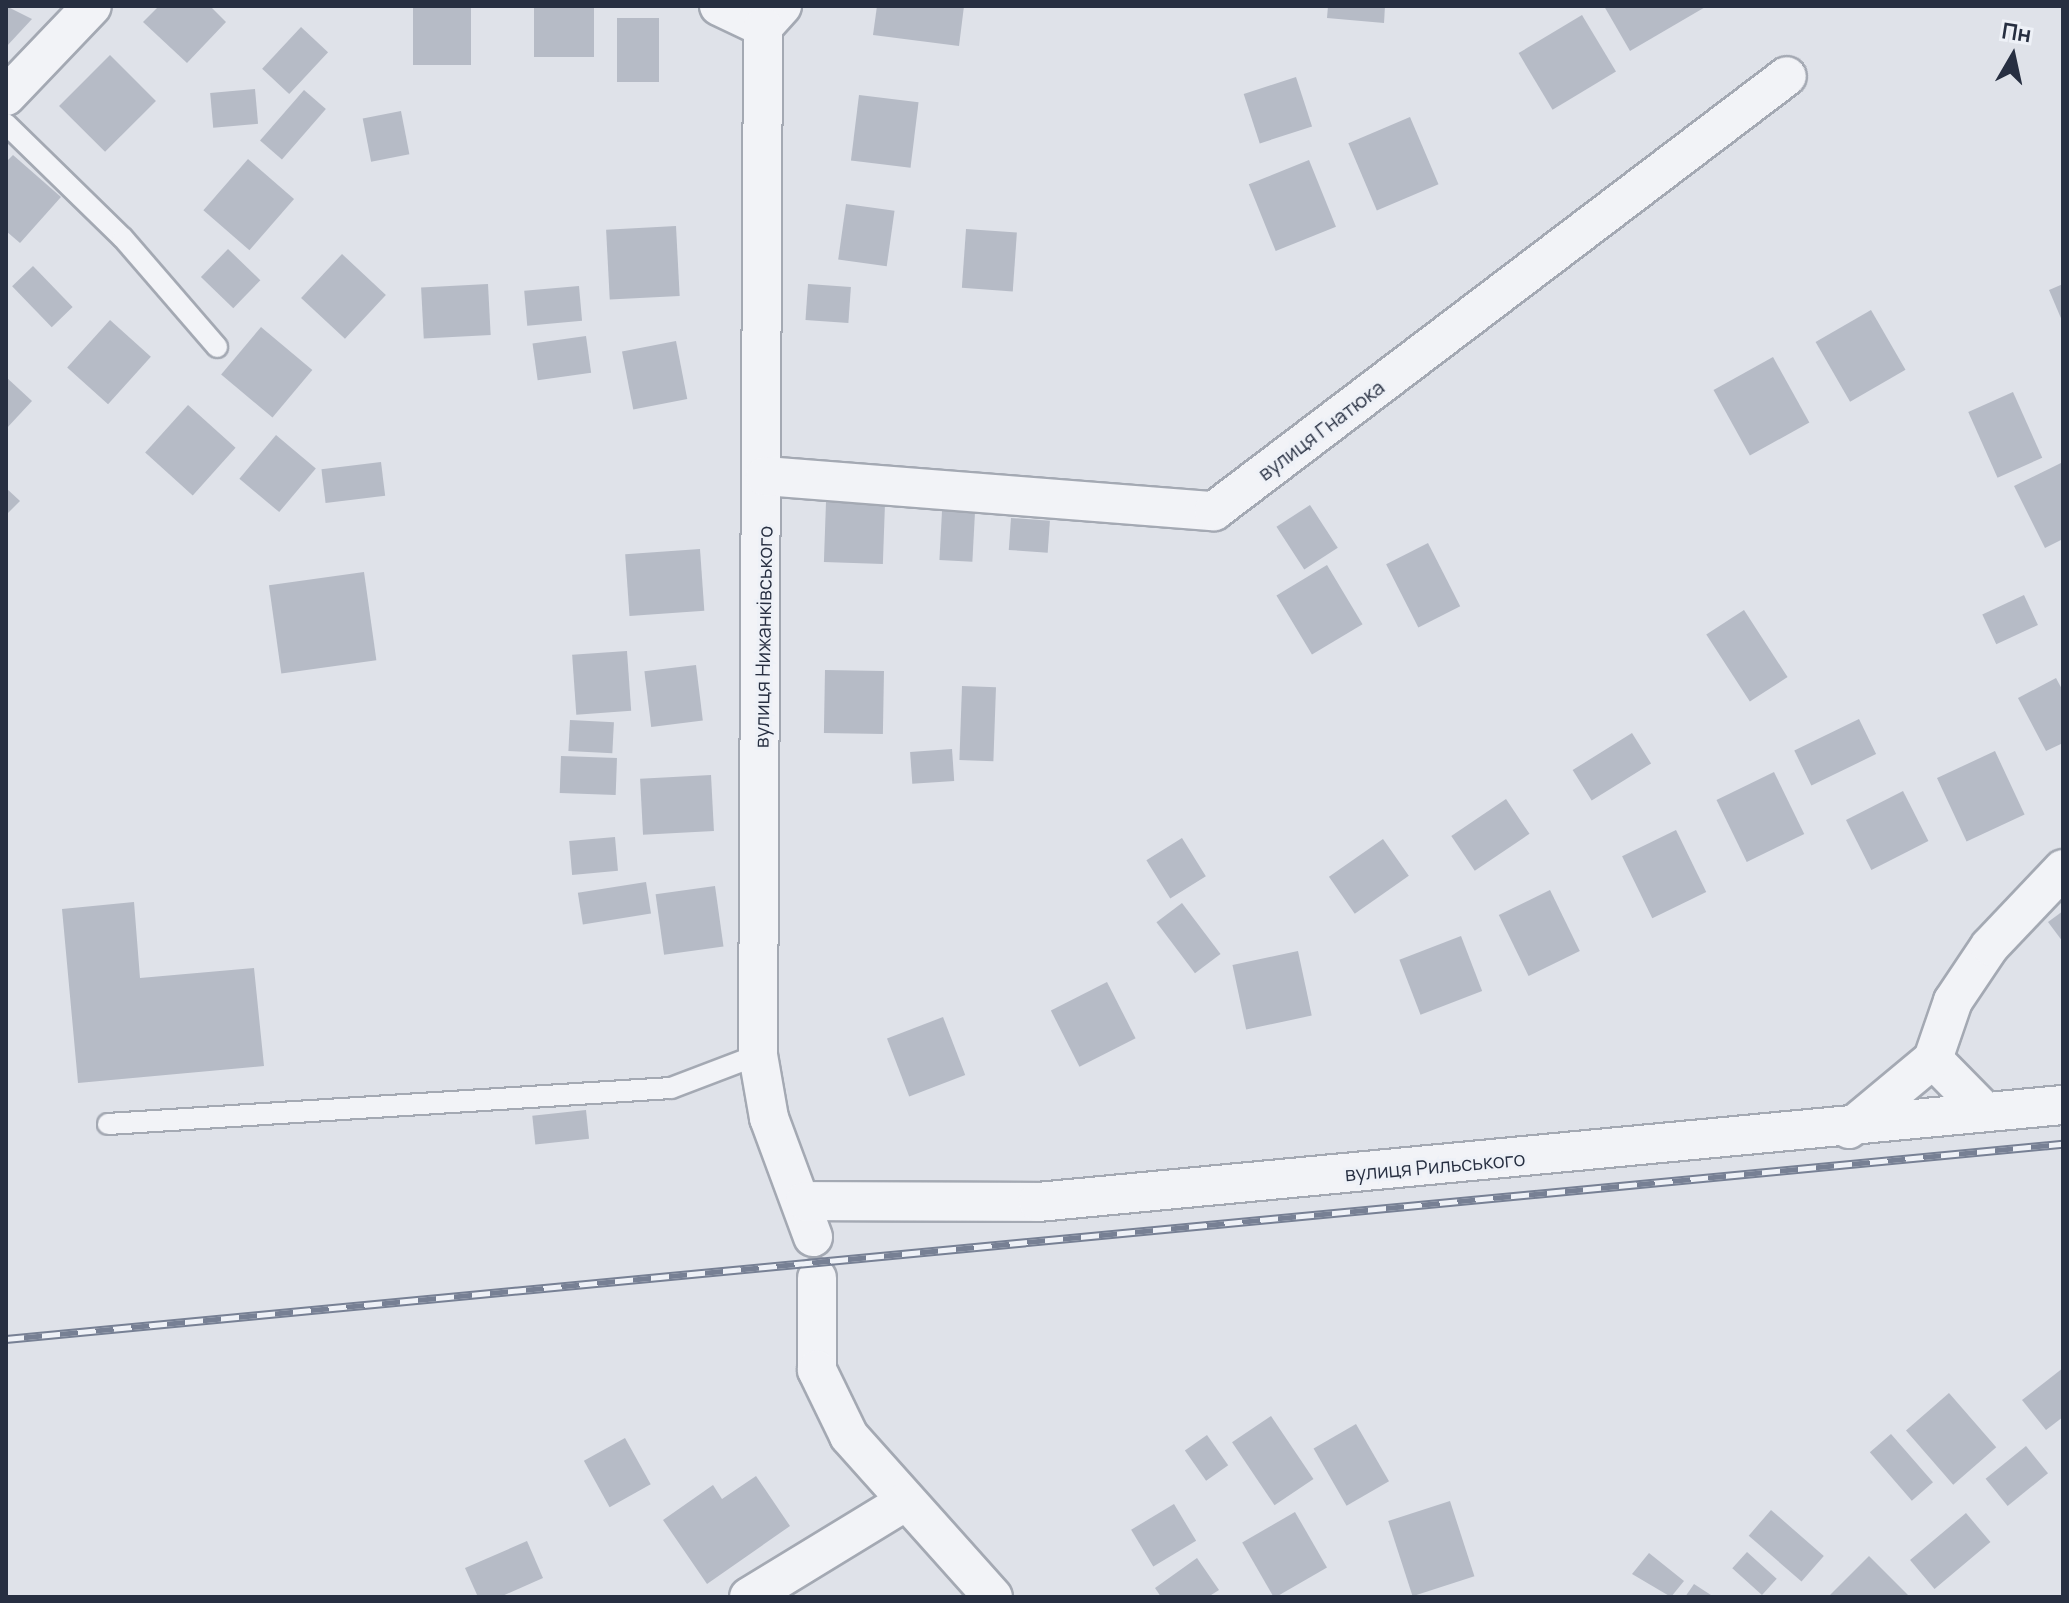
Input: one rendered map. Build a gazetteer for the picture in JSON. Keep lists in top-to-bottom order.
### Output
{
  "streets": {
    "street": ["вулиця Гнатюка", "вулиця Нижанківського", "вулиця Рильського"]
  },
  "crossings": [
    ["вулиця Гнатюка", "вулиця Нижанківського"],
    ["вулиця Нижанківського", "вулиця Рильського"]
  ],
  "north": "top"
}
